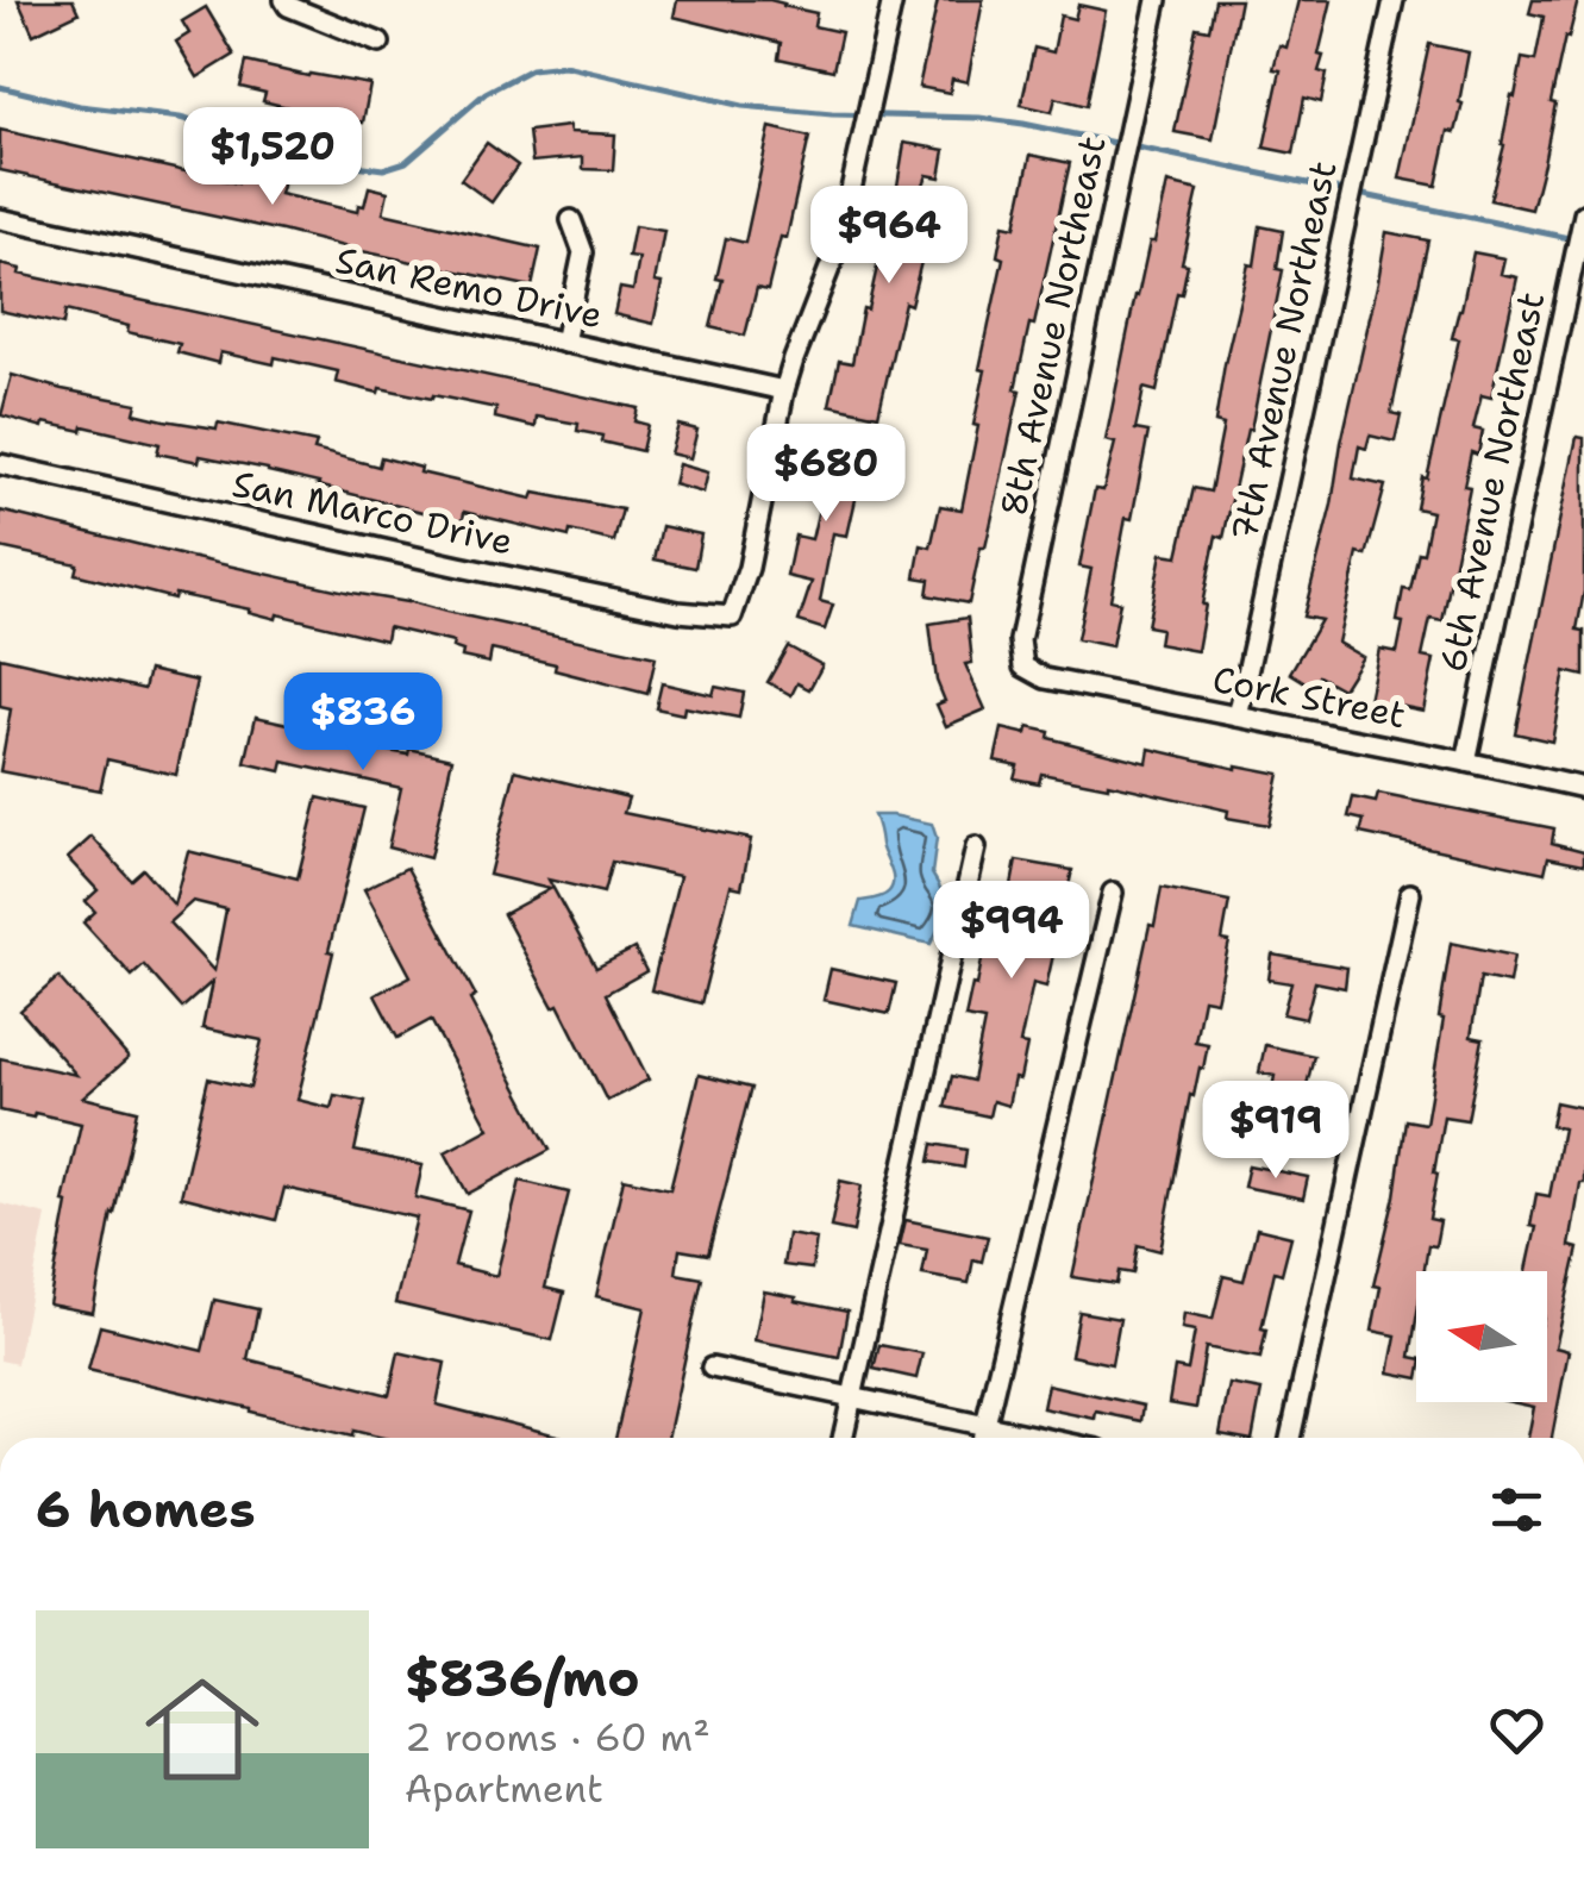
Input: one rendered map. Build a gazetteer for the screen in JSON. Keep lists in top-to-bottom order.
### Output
{
  "streets": {
    "street": [
      "San Remo Drive",
      "8th Avenue Northeast",
      "7th Avenue Northeast",
      "6th Avenue Northeast",
      "San Marco Drive",
      "Cork Street"
    ]
  },
  "crossings": [
    ["San Remo Drive", "San Marco Drive"],
    ["8th Avenue Northeast", "Cork Street"],
    ["7th Avenue Northeast", "Cork Street"],
    ["6th Avenue Northeast", "Cork Street"]
  ],
  "north": "left",
  "page": {
    "price": [
      "$1,520",
      "$964",
      "$680",
      "$836",
      "$994",
      "$919"
    ],
    "heading": "6 homes",
    "list": [
      {
        "name": "$836/mo",
        "note": "2 rooms · 60 m² · Apartment"
      }
    ]
  }
}
